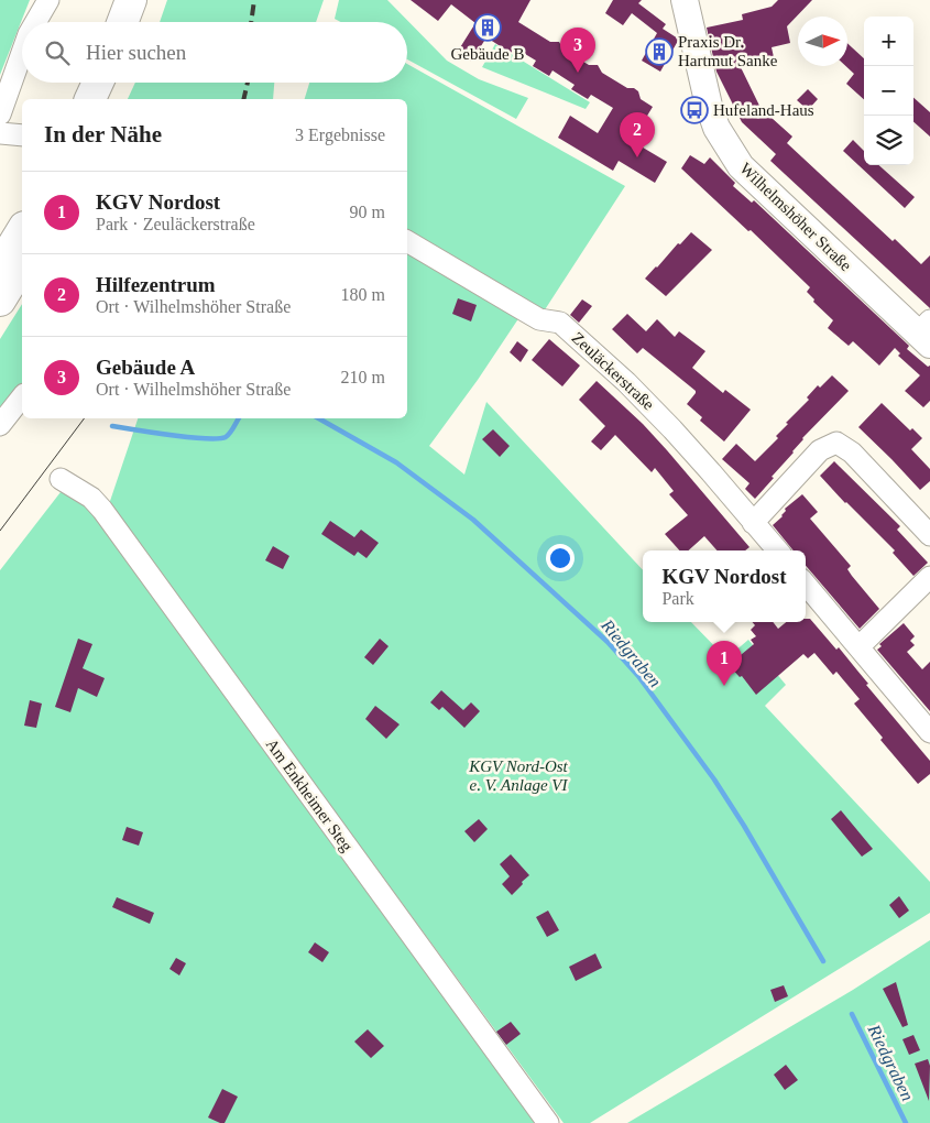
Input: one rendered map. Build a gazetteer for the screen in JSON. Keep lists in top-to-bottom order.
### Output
{
  "streets": {
    "main road": ["Wilhelmshöher Straße"],
    "street": ["Zeuläckerstraße", "Am Enkheimer Steg"]
  },
  "water": ["Riedgraben"],
  "parks": ["KGV Nord-Ost e. V. Anlage VI"],
  "places": {
    "building": ["Gebäude B", "Praxis Dr. Hartmut Sanke"],
    "bus stop": ["Hufeland-Haus"]
  },
  "north": "right",
  "page": {
    "map_buttons": ["+", "−"],
    "search": "Hier suchen",
    "pins": ["3", "2", "1"],
    "heading": ["In der Nähe", "3 Ergebnisse"],
    "list": [
      {
        "mark": "1",
        "name": "KGV Nordost",
        "note": "Park · Zeuläckerstraße",
        "value": "90 m"
      },
      {
        "mark": "2",
        "name": "Hilfezentrum",
        "note": "Ort · Wilhelmshöher Straße",
        "value": "180 m"
      },
      {
        "mark": "3",
        "name": "Gebäude A",
        "note": "Ort · Wilhelmshöher Straße",
        "value": "210 m"
      }
    ],
    "popup": ["KGV Nordost", "Park"]
  }
}
